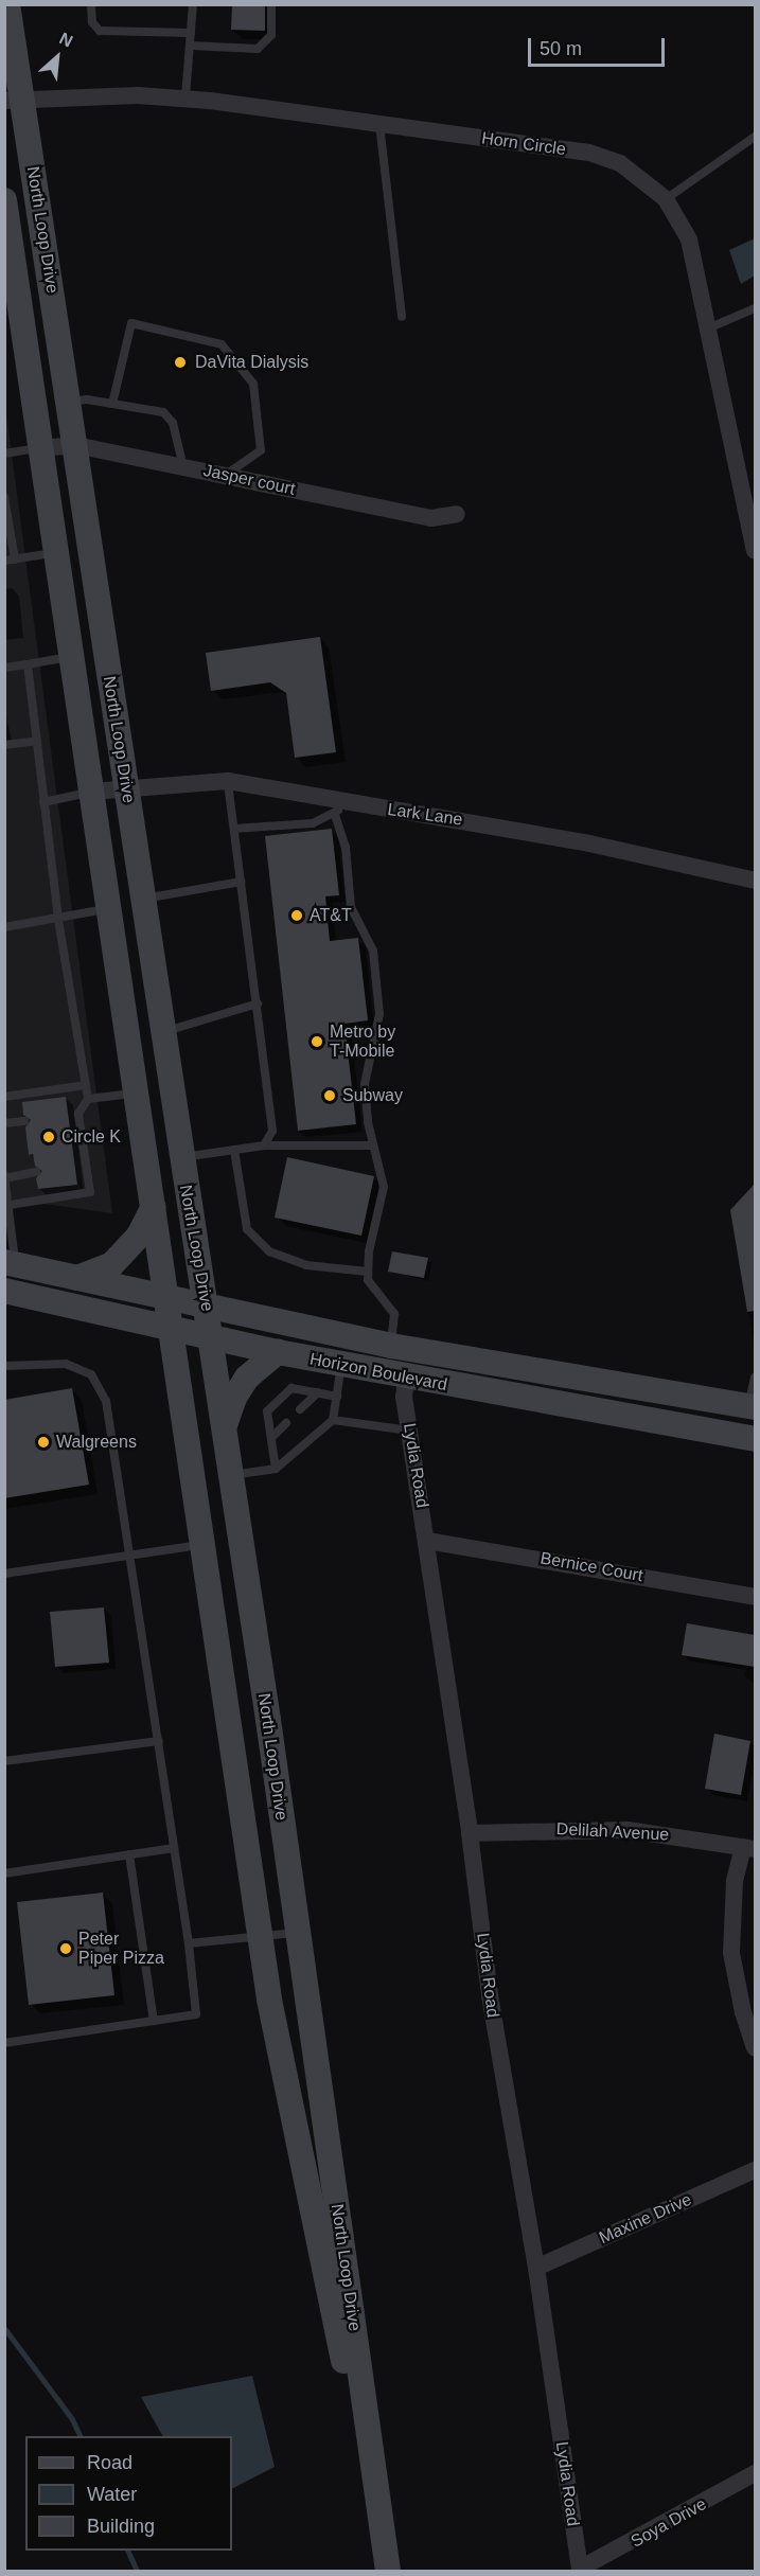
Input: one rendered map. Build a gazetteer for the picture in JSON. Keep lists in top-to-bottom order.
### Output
{
  "streets": {
    "main road": ["North Loop Drive", "Horizon Boulevard"],
    "street": [
      "Horn Circle",
      "Jasper court",
      "Lark Lane",
      "Lydia Road",
      "Bernice Court",
      "Delilah Avenue",
      "Maxine Drive",
      "Soya Drive"
    ]
  },
  "crossings": [
    ["Horn Circle", "North Loop Drive"],
    ["North Loop Drive", "Jasper court"],
    ["North Loop Drive", "Lark Lane"],
    ["North Loop Drive", "Horizon Boulevard"],
    ["Horizon Boulevard", "Lydia Road"],
    ["Lydia Road", "Bernice Court"],
    ["Lydia Road", "Delilah Avenue"],
    ["Lydia Road", "Maxine Drive"],
    ["Lydia Road", "Soya Drive"]
  ],
  "places": [
    "DaVita Dialysis",
    "AT&T",
    "Metro by T-Mobile",
    "Subway",
    "Circle K",
    "Walgreens",
    "Peter Piper Pizza"
  ],
  "legend": ["Road", "Water", "Building"],
  "scale_bar": "50 m",
  "north": "top right"
}
